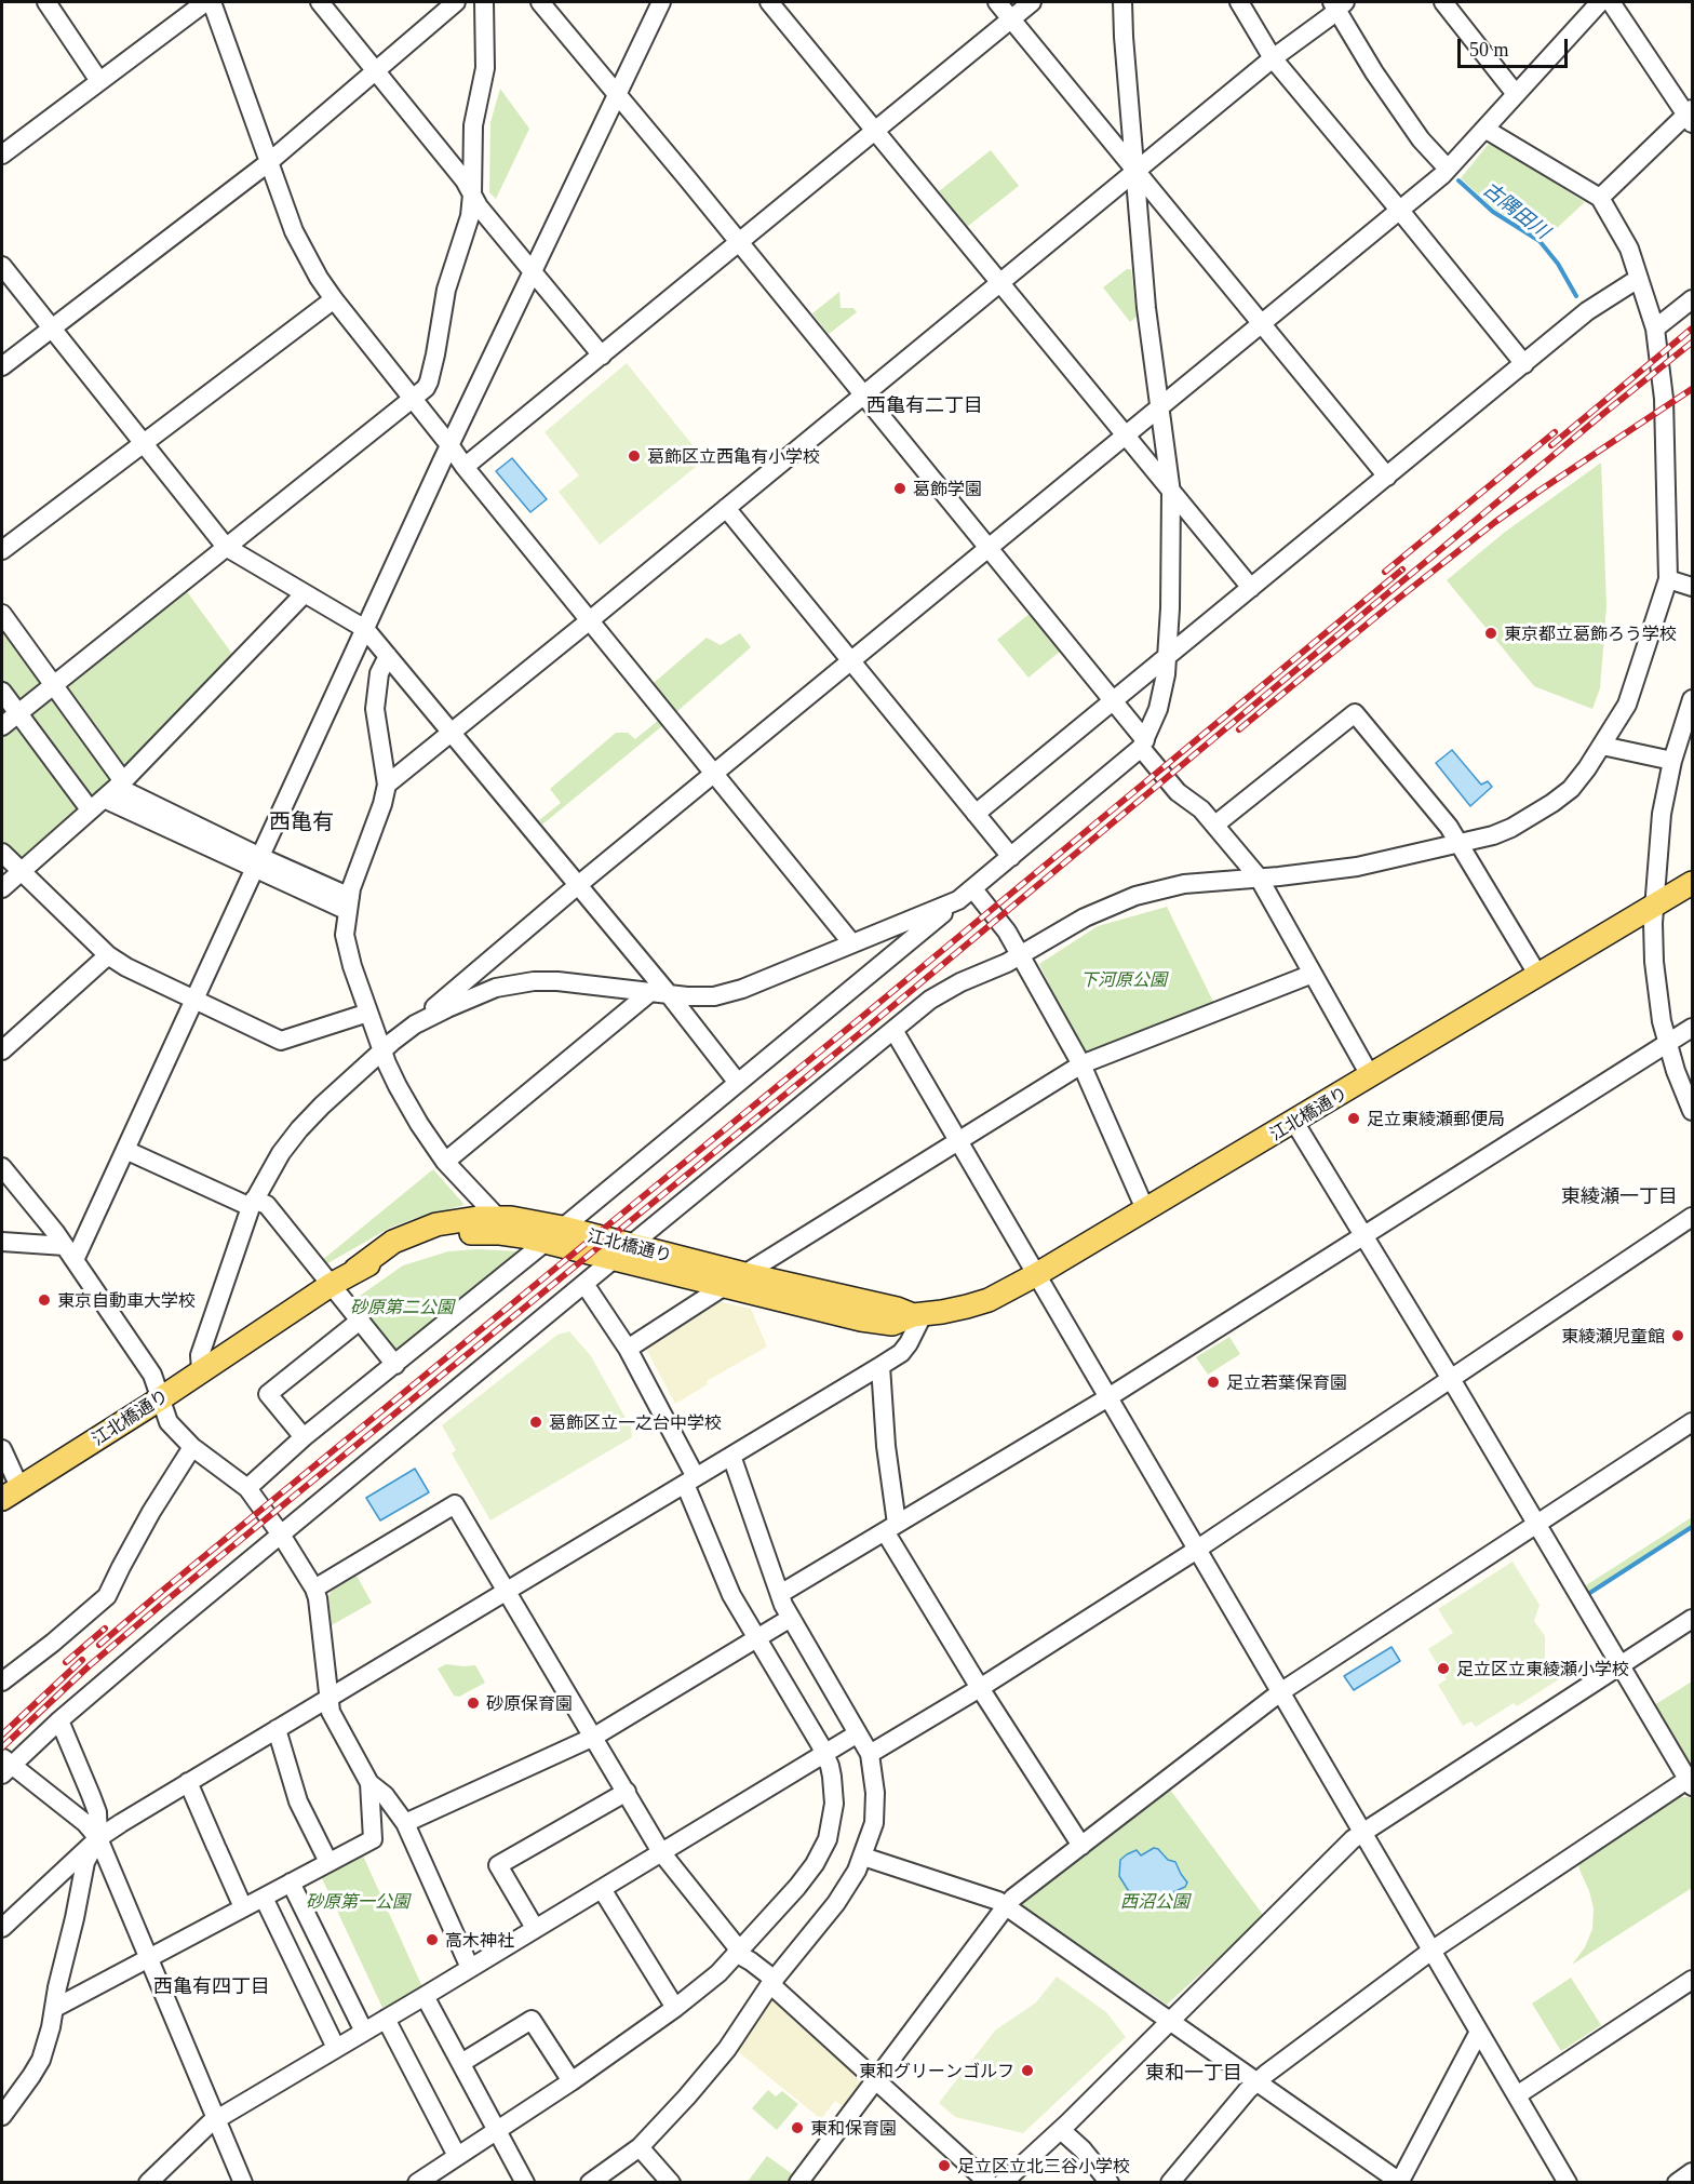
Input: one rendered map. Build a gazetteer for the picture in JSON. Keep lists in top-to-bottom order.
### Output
{
  "streets": {
    "main road": ["江北橋通り"]
  },
  "districts": [
    "西亀有二丁目",
    "西亀有",
    "東綾瀬一丁目",
    "西亀有四丁目",
    "東和一丁目"
  ],
  "water": ["古隅田川"],
  "parks": [
    "下河原公園",
    "砂原第二公園",
    "砂原第一公園",
    "西沼公園"
  ],
  "places": [
    "葛飾区立西亀有小学校",
    "葛飾学園",
    "東京都立葛飾ろう学校",
    "足立東綾瀬郵便局",
    "東京自動車大学校",
    "東綾瀬児童館",
    "足立若葉保育園",
    "葛飾区立一之台中学校",
    "足立区立東綾瀬小学校",
    "砂原保育園",
    "高木神社",
    "東和グリーンゴルフ",
    "東和保育園",
    "足立区立北三谷小学校"
  ],
  "scale_bar": "50 m"
}
